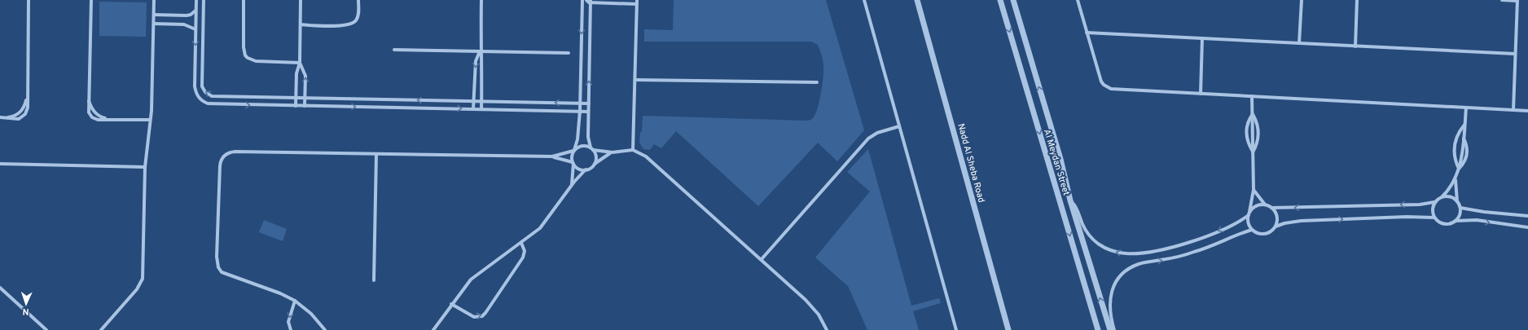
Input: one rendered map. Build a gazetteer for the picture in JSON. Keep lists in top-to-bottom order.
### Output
{
  "streets": {
    "street": ["Al Meydan Street", "Nadd Al Sheba Road"]
  },
  "north": "bottom"
}
